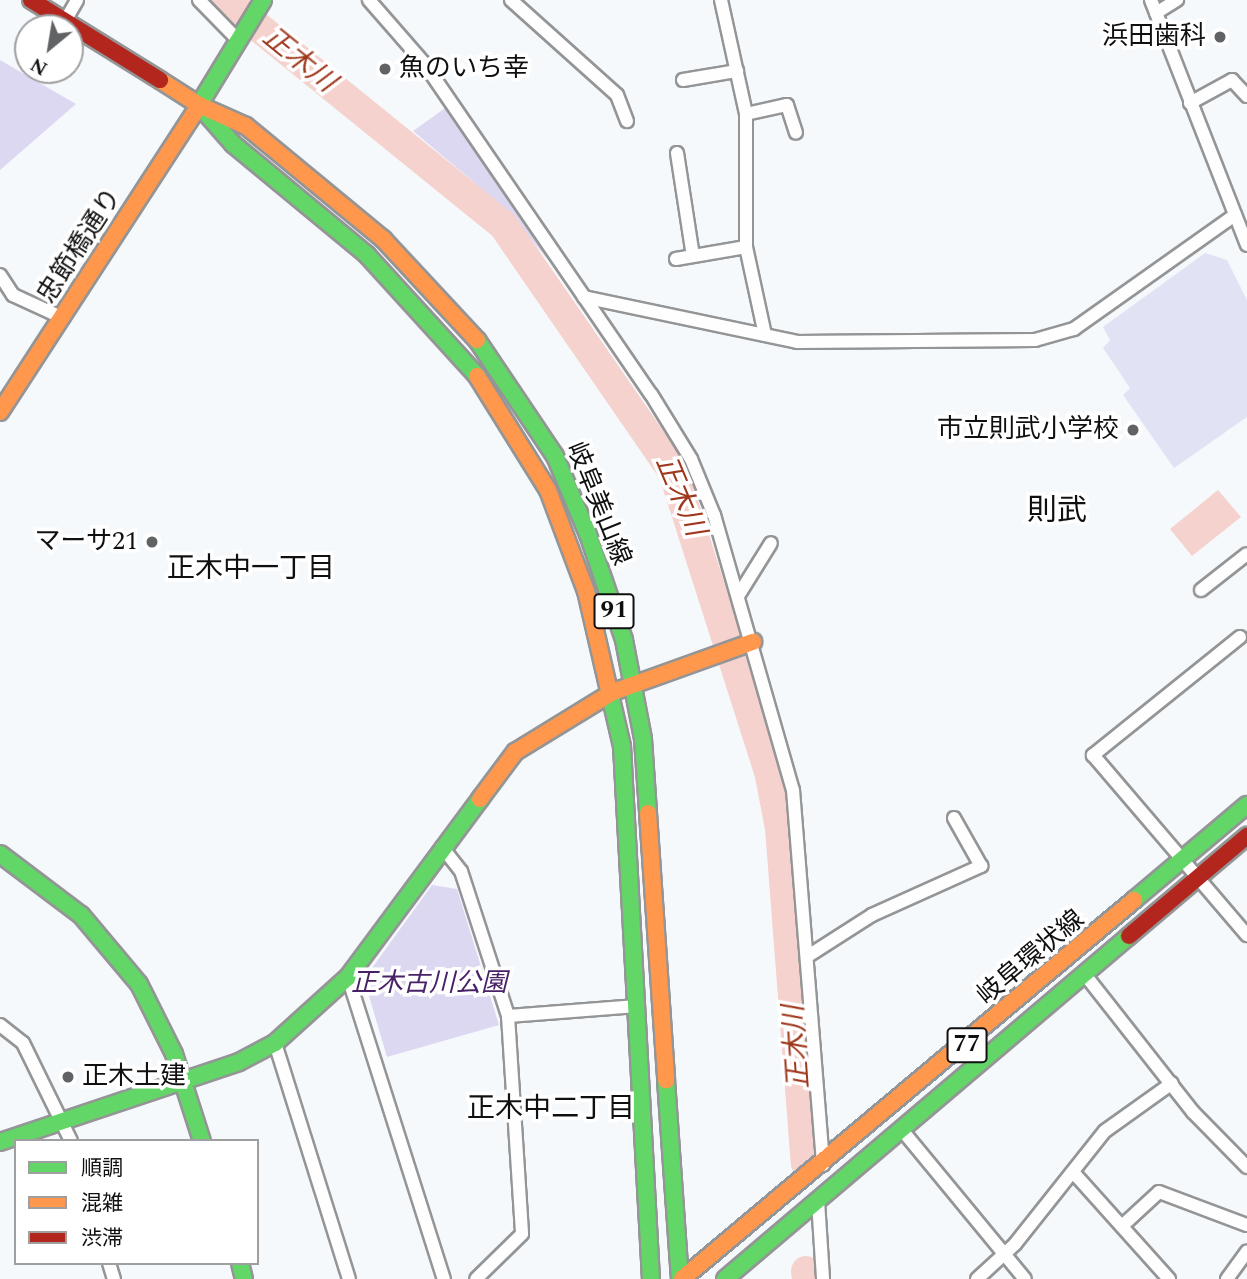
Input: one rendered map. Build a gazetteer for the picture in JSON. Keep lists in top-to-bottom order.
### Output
{
  "streets": {
    "main road": [
      "忠節橋通り",
      "岐阜美山線",
      "91",
      "岐阜環状線",
      "77"
    ]
  },
  "crossings": [
    ["忠節橋通り", "岐阜美山線"],
    ["岐阜美山線", "岐阜環状線"]
  ],
  "districts": ["則武", "正木中一丁目", "正木中二丁目"],
  "water": ["正木川"],
  "parks": ["正木古川公園"],
  "places": [
    "浜田歯科",
    "魚のいち幸",
    "市立則武小学校",
    "マーサ21",
    "正木土建"
  ],
  "legend": ["順調", "混雑", "渋滞"],
  "north": "bottom left"
}
